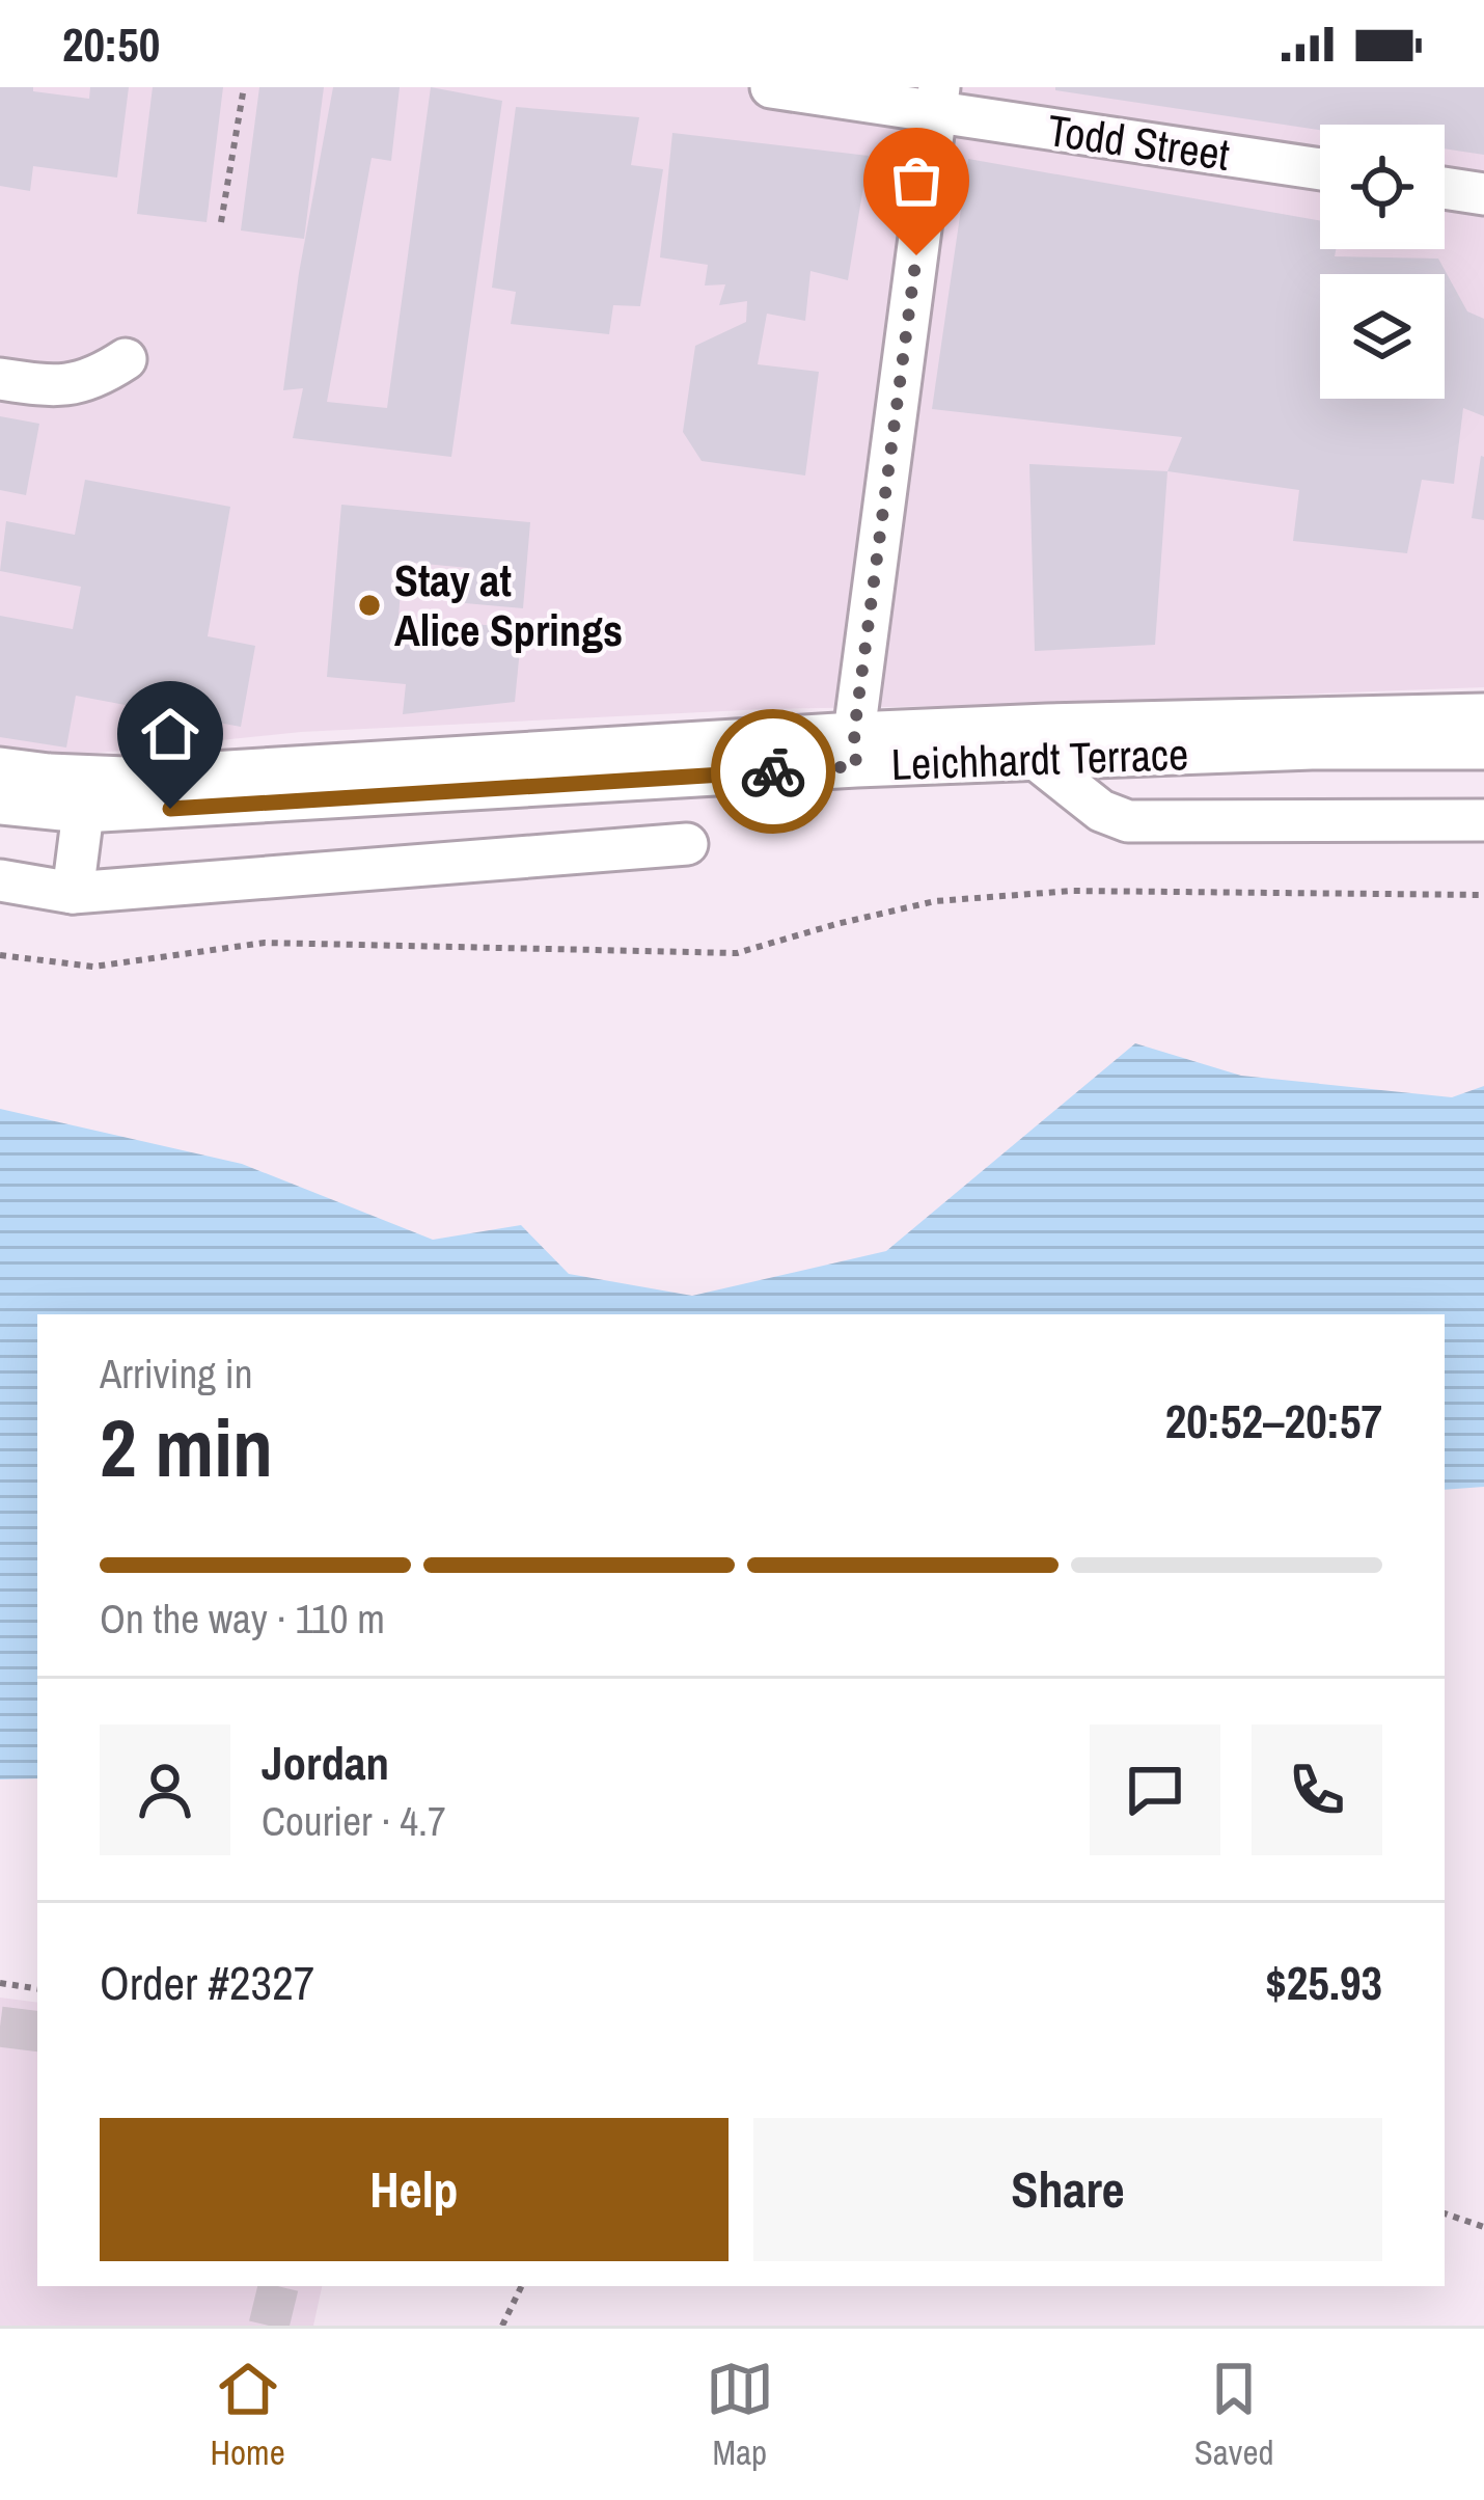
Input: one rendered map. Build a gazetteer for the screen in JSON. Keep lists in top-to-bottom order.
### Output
{
  "streets": {
    "street": ["Todd Street", "Leichhardt Terrace"]
  },
  "places": ["Stay at Alice Springs"],
  "page": {
    "status": "20:50",
    "heading": ["2 min", "Arriving in", "20:52–20:57"],
    "panel": [
      "Jordan",
      "Courier · 4.7",
      "Order #2327",
      "$25.93"
    ],
    "bar": "On the way · 110 m",
    "buttons": ["Help", "Share"],
    "tabs": ["Home", "Map", "Saved"]
  }
}
